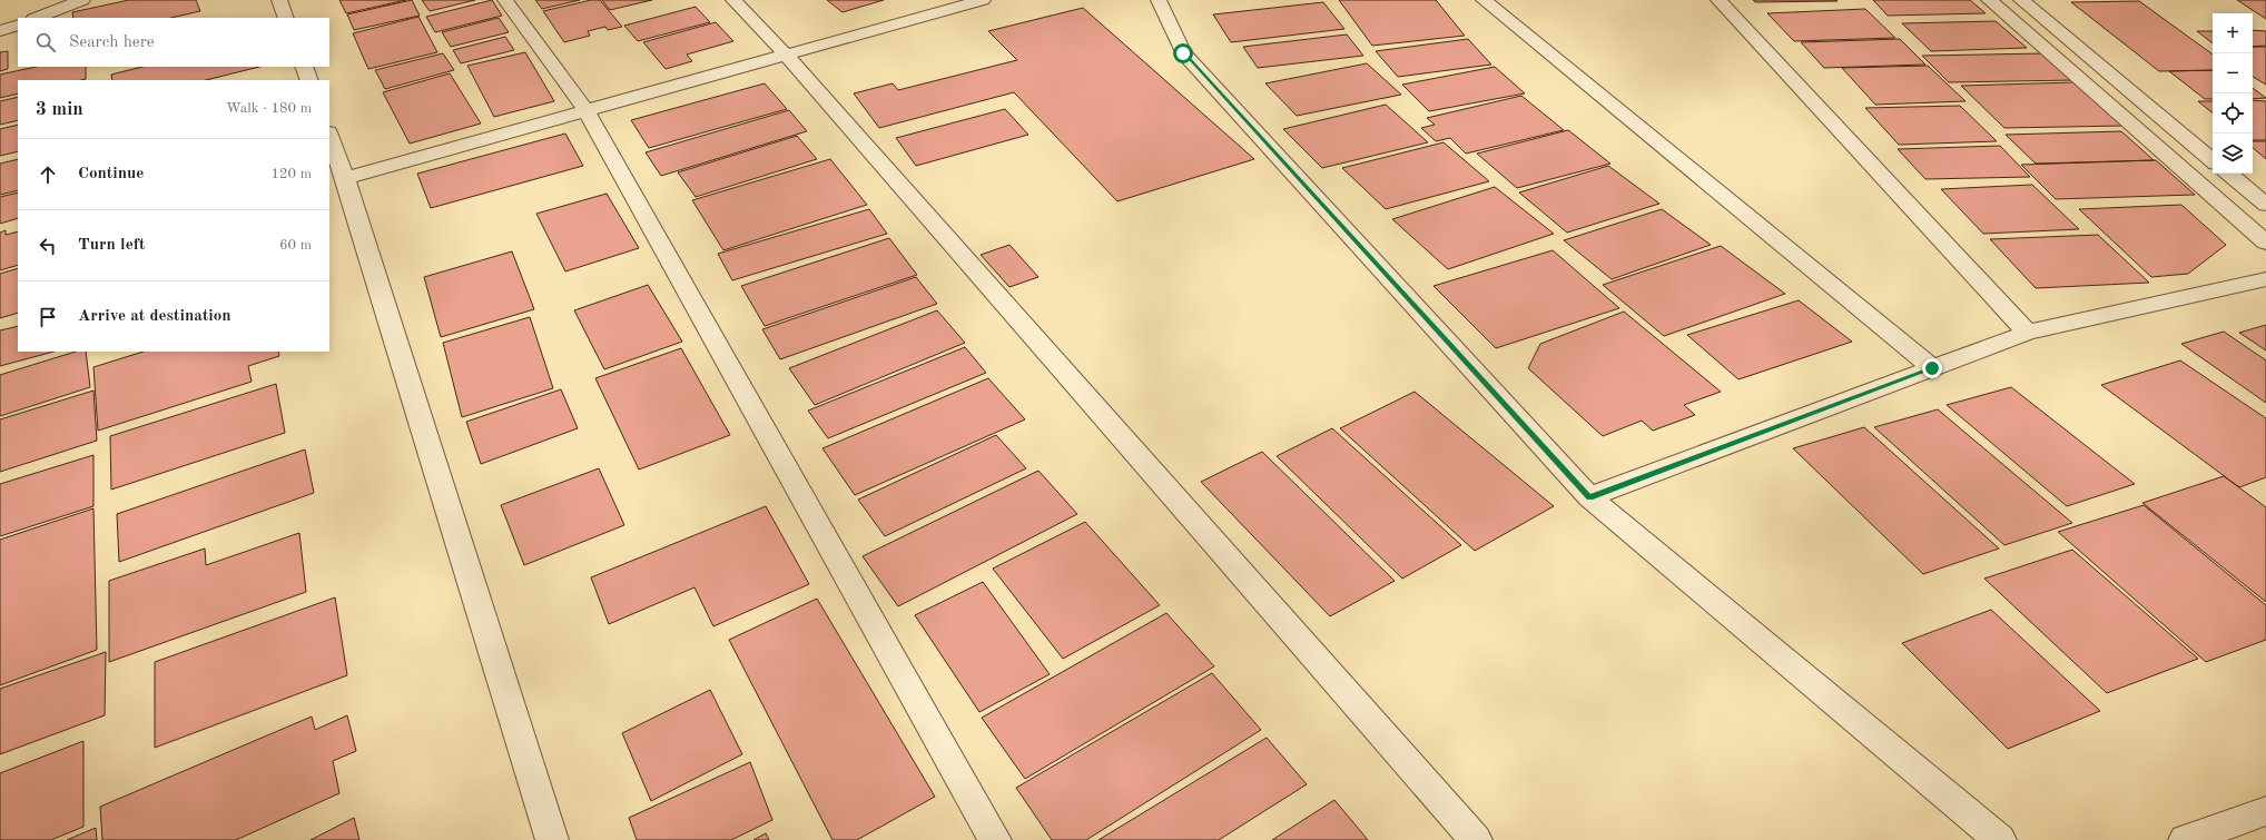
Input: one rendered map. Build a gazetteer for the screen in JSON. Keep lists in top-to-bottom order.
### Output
{
  "page": {
    "map_buttons": ["+", "−"],
    "search": "Search here",
    "heading": ["3 min", "Walk · 180 m"],
    "list": [
      ["Continue", "120 m"],
      ["Turn left", "60 m"],
      "Arrive at destination"
    ]
  }
}
